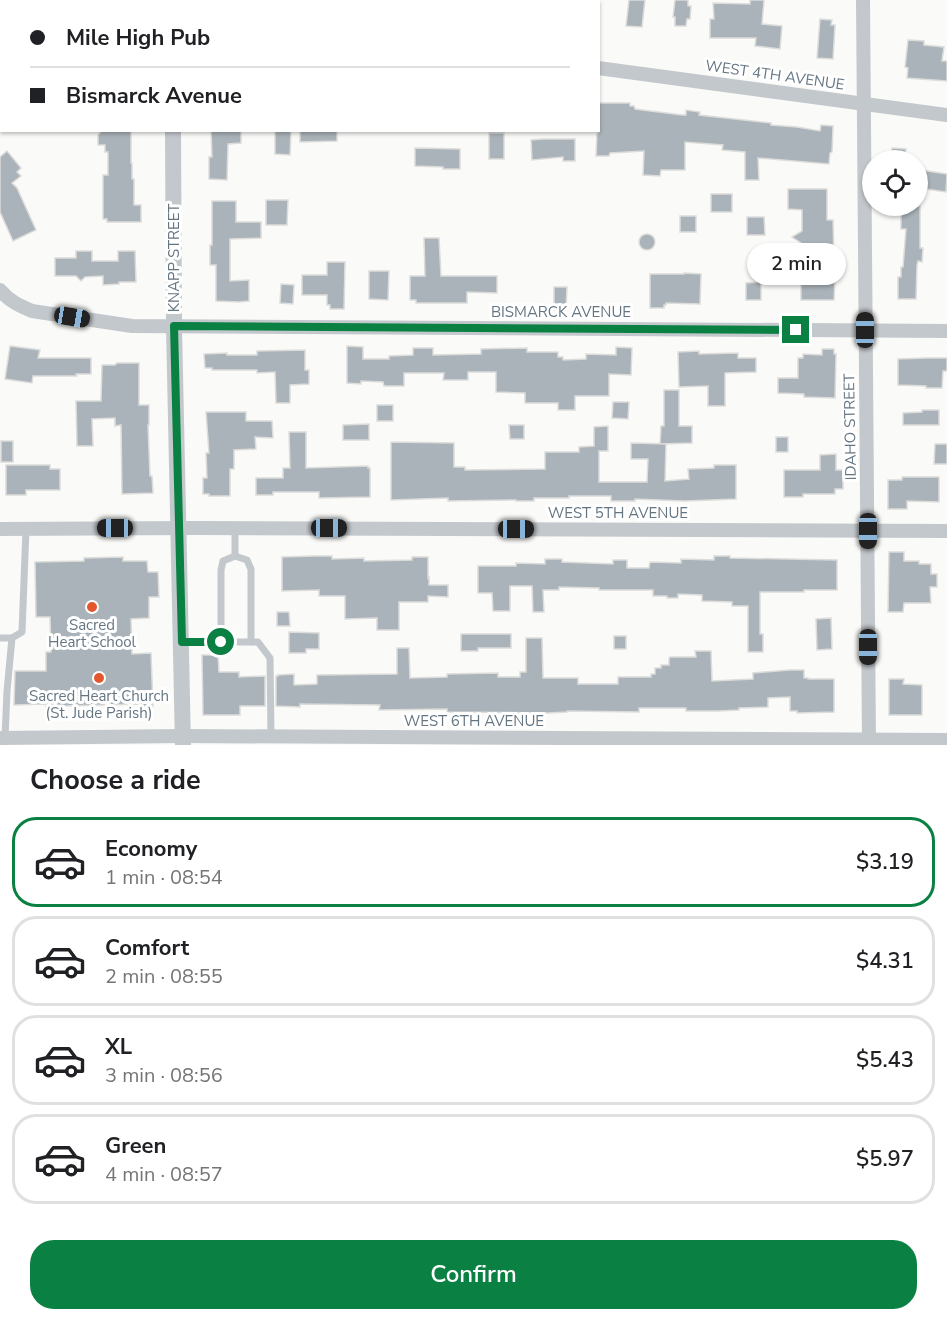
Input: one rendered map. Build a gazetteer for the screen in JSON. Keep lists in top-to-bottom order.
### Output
{
  "streets": {
    "street": [
      "WEST 4TH AVENUE",
      "KNAPP STREET",
      "BISMARCK AVENUE",
      "IDAHO STREET",
      "WEST 5TH AVENUE",
      "WEST 6TH AVENUE"
    ]
  },
  "crossings": [
    ["WEST 4TH AVENUE", "IDAHO STREET"],
    ["KNAPP STREET", "BISMARCK AVENUE"],
    ["KNAPP STREET", "WEST 5TH AVENUE"],
    ["KNAPP STREET", "WEST 6TH AVENUE"],
    ["BISMARCK AVENUE", "IDAHO STREET"],
    ["IDAHO STREET", "WEST 5TH AVENUE"],
    ["IDAHO STREET", "WEST 6TH AVENUE"]
  ],
  "places": ["Sacred Heart School", "Sacred Heart Church (St. Jude Parish)"],
  "page": {
    "banner": ["Mile High Pub", "Bismarck Avenue"],
    "bubble": "2 min",
    "heading": "Choose a ride",
    "list": [
      {
        "name": "Economy",
        "note": "1 min · 08:54",
        "value": "$3.19"
      },
      {
        "name": "Comfort",
        "note": "2 min · 08:55",
        "value": "$4.31"
      },
      {
        "name": "XL",
        "note": "3 min · 08:56",
        "value": "$5.43"
      },
      {
        "name": "Green",
        "note": "4 min · 08:57",
        "value": "$5.97"
      }
    ],
    "buttons": "Confirm"
  }
}
